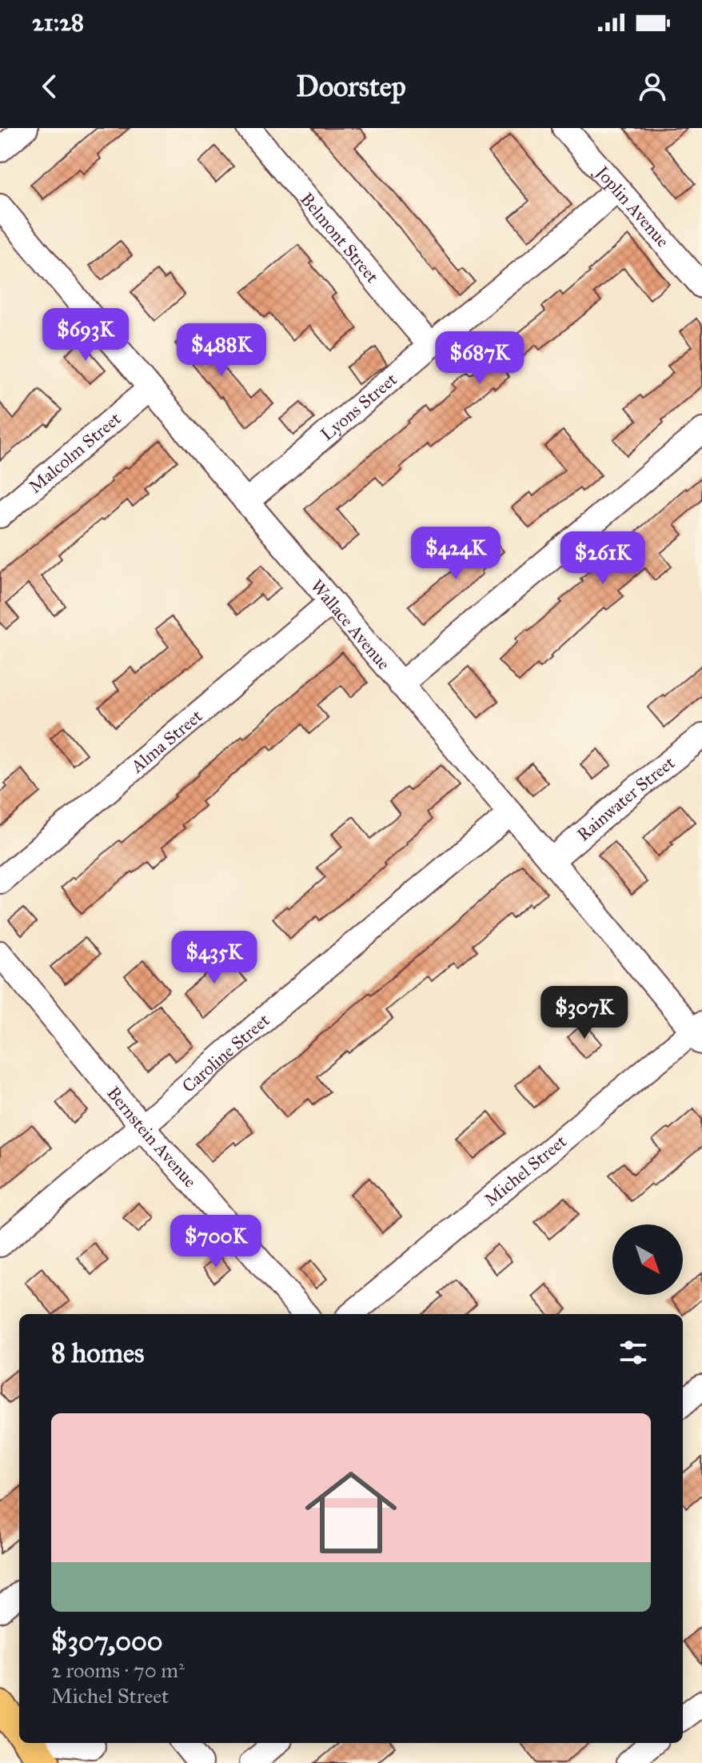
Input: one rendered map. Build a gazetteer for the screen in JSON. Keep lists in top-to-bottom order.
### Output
{
  "streets": {
    "street": [
      "Joplin Avenue",
      "Belmont Street",
      "Lyons Street",
      "Malcolm Street",
      "Wallace Avenue",
      "Alma Street",
      "Rainwater Street",
      "Caroline Street",
      "Bernstein Avenue",
      "Michel Street"
    ]
  },
  "crossings": [
    ["Joplin Avenue", "Lyons Street"],
    ["Belmont Street", "Lyons Street"],
    ["Lyons Street", "Wallace Avenue"],
    ["Malcolm Street", "Wallace Avenue"],
    ["Wallace Avenue", "Alma Street"],
    ["Wallace Avenue", "Rainwater Street"],
    ["Wallace Avenue", "Caroline Street"],
    ["Wallace Avenue", "Michel Street"],
    ["Caroline Street", "Bernstein Avenue"]
  ],
  "north": "bottom right",
  "page": {
    "status": "21:28",
    "header": "Doorstep",
    "price": [
      "$693K",
      "$488K",
      "$687K",
      "$424K",
      "$261K",
      "$435K",
      "$307K",
      "$700K"
    ],
    "heading": "8 homes",
    "list": [
      {
        "name": "$307,000",
        "note": "2 rooms · 70 m² · Michel Street"
      }
    ]
  }
}
